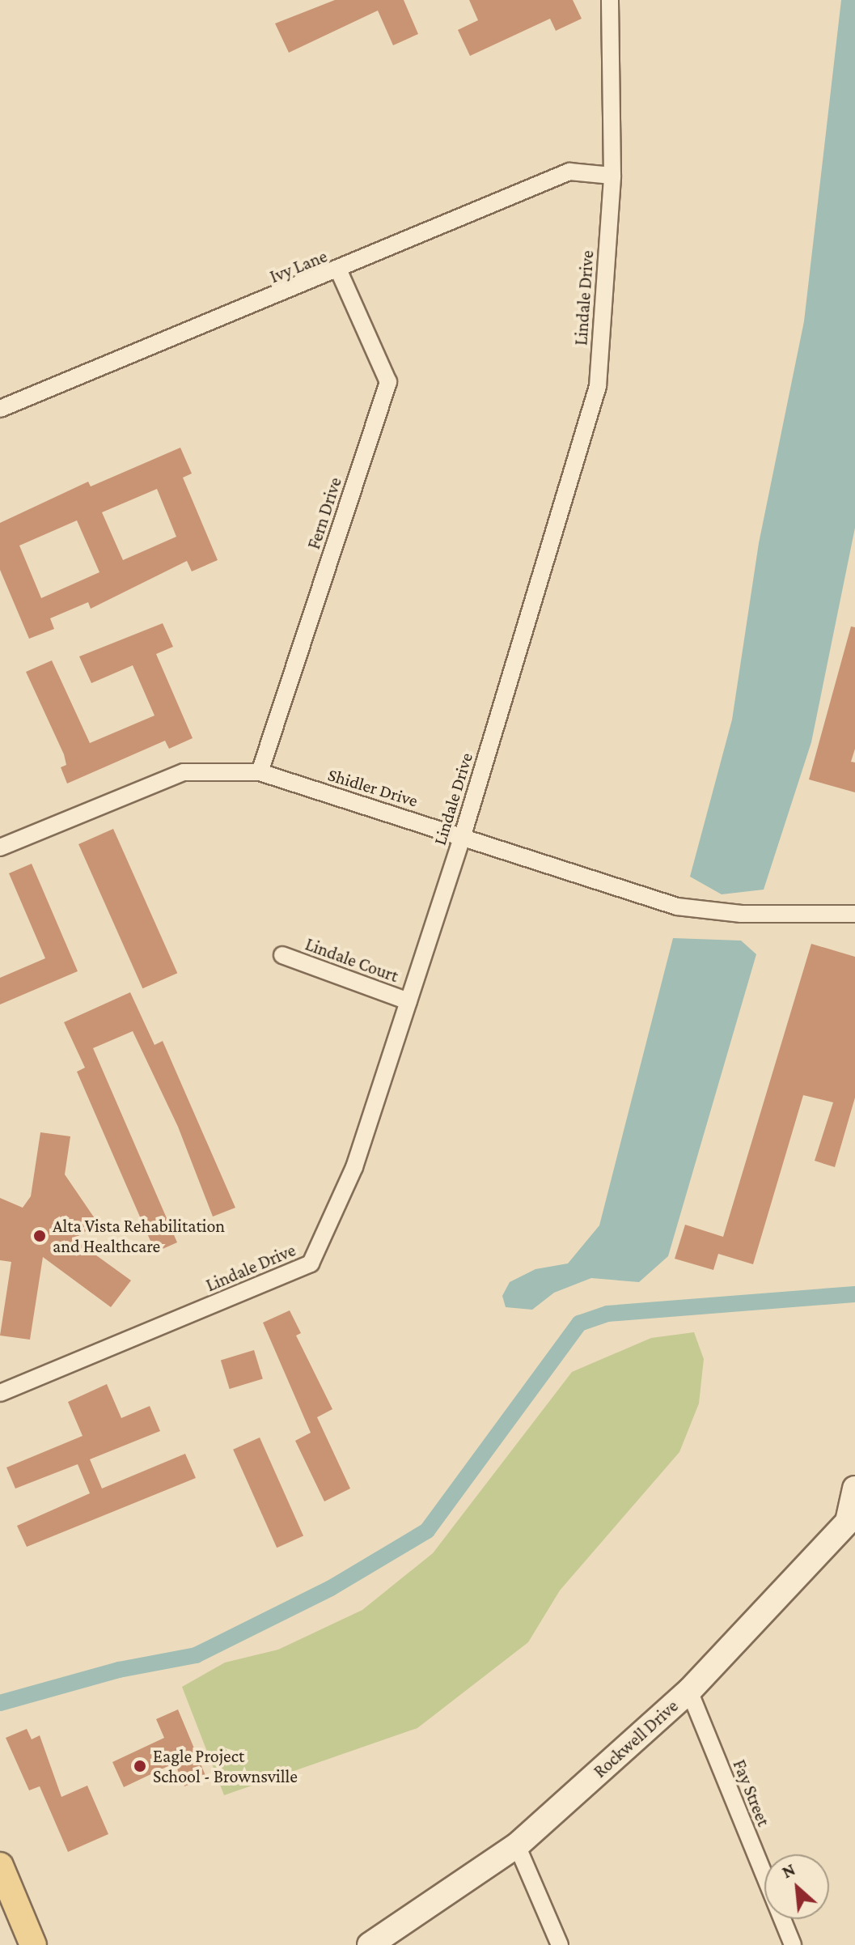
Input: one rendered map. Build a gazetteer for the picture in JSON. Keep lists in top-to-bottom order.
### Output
{
  "streets": {
    "street": [
      "Ivy Lane",
      "Lindale Drive",
      "Fern Drive",
      "Shidler Drive",
      "Lindale Court",
      "Rockwell Drive",
      "Fay Street"
    ]
  },
  "crossings": [
    ["Ivy Lane", "Lindale Drive"],
    ["Ivy Lane", "Fern Drive"],
    ["Lindale Drive", "Shidler Drive"],
    ["Lindale Drive", "Lindale Court"],
    ["Fern Drive", "Shidler Drive"],
    ["Rockwell Drive", "Fay Street"]
  ],
  "places": ["Alta Vista Rehabilitation and Healthcare", "Eagle Project School - Brownsville"],
  "north": "top left"
}
